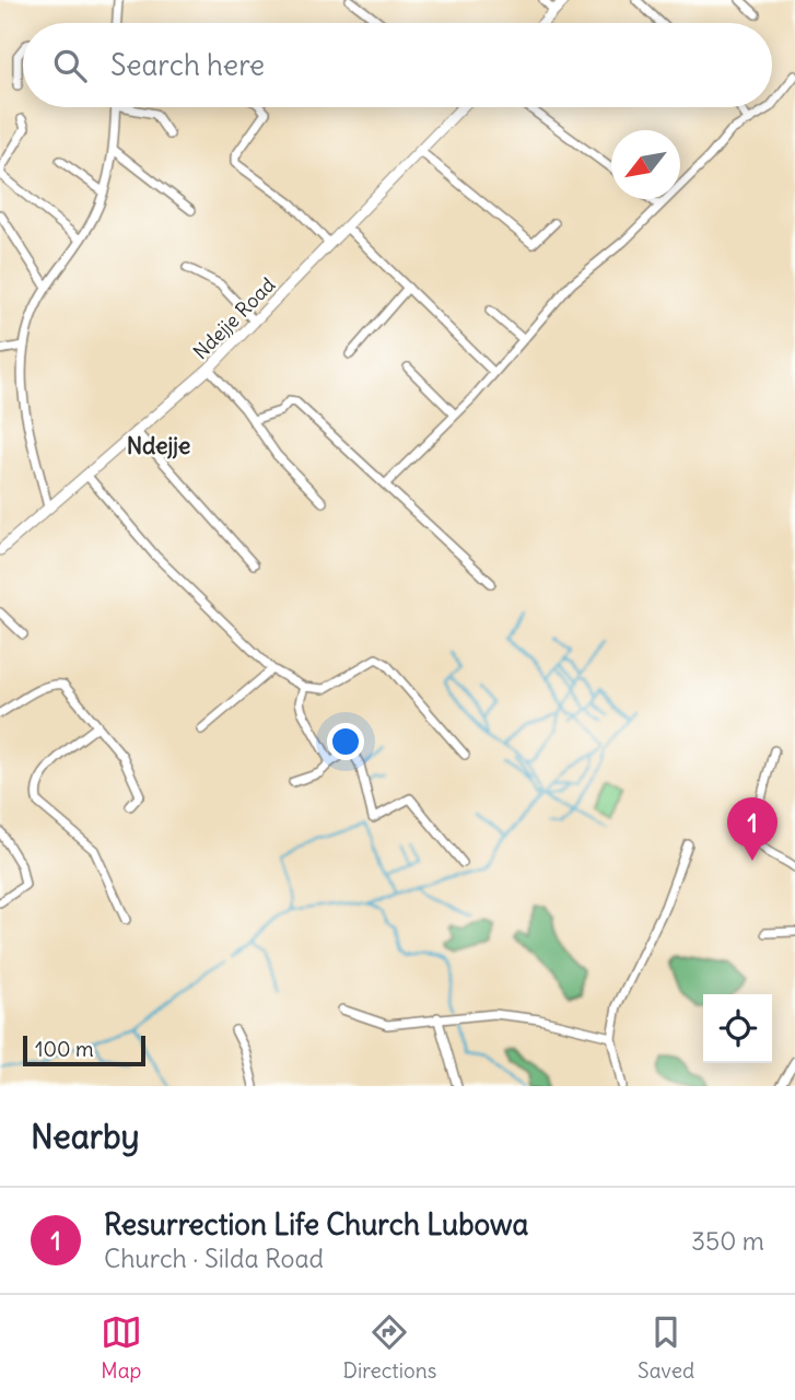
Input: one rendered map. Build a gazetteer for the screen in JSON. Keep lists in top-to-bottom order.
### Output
{
  "streets": {
    "street": ["Ndejje Road"]
  },
  "districts": ["Ndejje"],
  "scale_bar": "100 m",
  "north": "bottom left",
  "page": {
    "search": "Search here",
    "pins": "1",
    "scale": "100 m",
    "heading": "Nearby",
    "list": [
      {
        "mark": "1",
        "name": "Resurrection Life Church Lubowa",
        "note": "Church · Silda Road",
        "value": "350 m"
      }
    ],
    "nav": ["Map", "Directions", "Saved"]
  }
}
